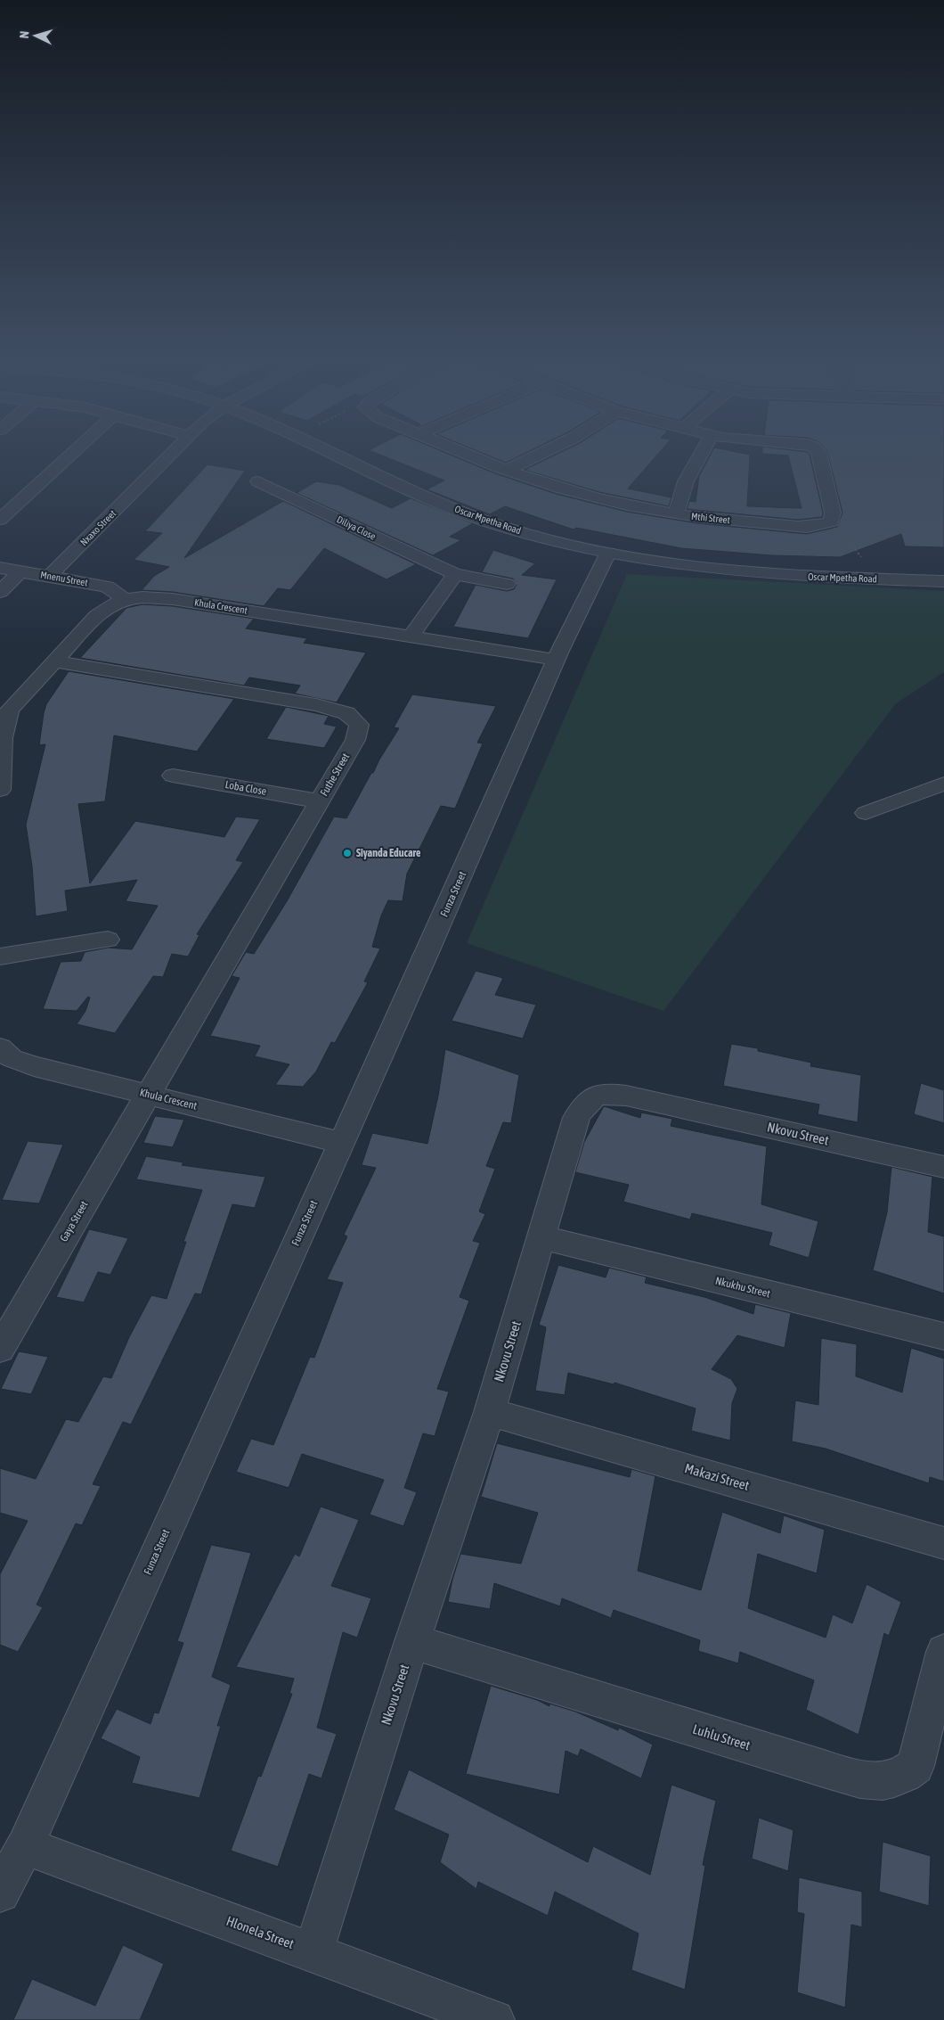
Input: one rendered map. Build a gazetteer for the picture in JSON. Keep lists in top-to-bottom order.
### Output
{
  "streets": {
    "street": [
      "Mthi Street",
      "Oscar Mpetha Road",
      "Nxaxo Street",
      "Diliya Close",
      "Mnenu Street",
      "Khula Crescent",
      "Futhe Street",
      "Loba Close",
      "Funza Street",
      "Nkovu Street",
      "Gaya Street",
      "Nkukhu Street",
      "Makazi Street",
      "Luhlu Street",
      "Hlonela Street"
    ]
  },
  "crossings": [
    ["Oscar Mpetha Road", "Funza Street"],
    ["Nxaxo Street", "Mnenu Street"],
    ["Mnenu Street", "Khula Crescent"],
    ["Khula Crescent", "Futhe Street"],
    ["Khula Crescent", "Funza Street"],
    ["Khula Crescent", "Gaya Street"],
    ["Futhe Street", "Loba Close"],
    ["Futhe Street", "Gaya Street"],
    ["Funza Street", "Hlonela Street"],
    ["Nkovu Street", "Nkukhu Street"],
    ["Nkovu Street", "Makazi Street"],
    ["Nkovu Street", "Luhlu Street"],
    ["Nkovu Street", "Hlonela Street"]
  ],
  "places": ["Siyanda Educare"],
  "north": "left"
}
